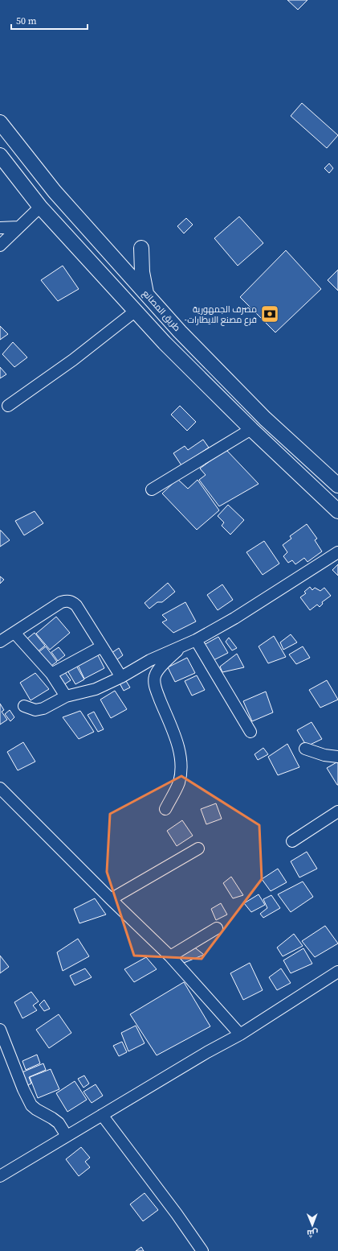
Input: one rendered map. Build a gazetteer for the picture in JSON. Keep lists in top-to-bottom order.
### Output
{
  "streets": {
    "main road": ["طريق المصانع"]
  },
  "places": {
    "bank": ["مصرف الجمهورية -فرع مصنع الايطارات"]
  },
  "scale_bar": "50 m",
  "north": "bottom"
}
